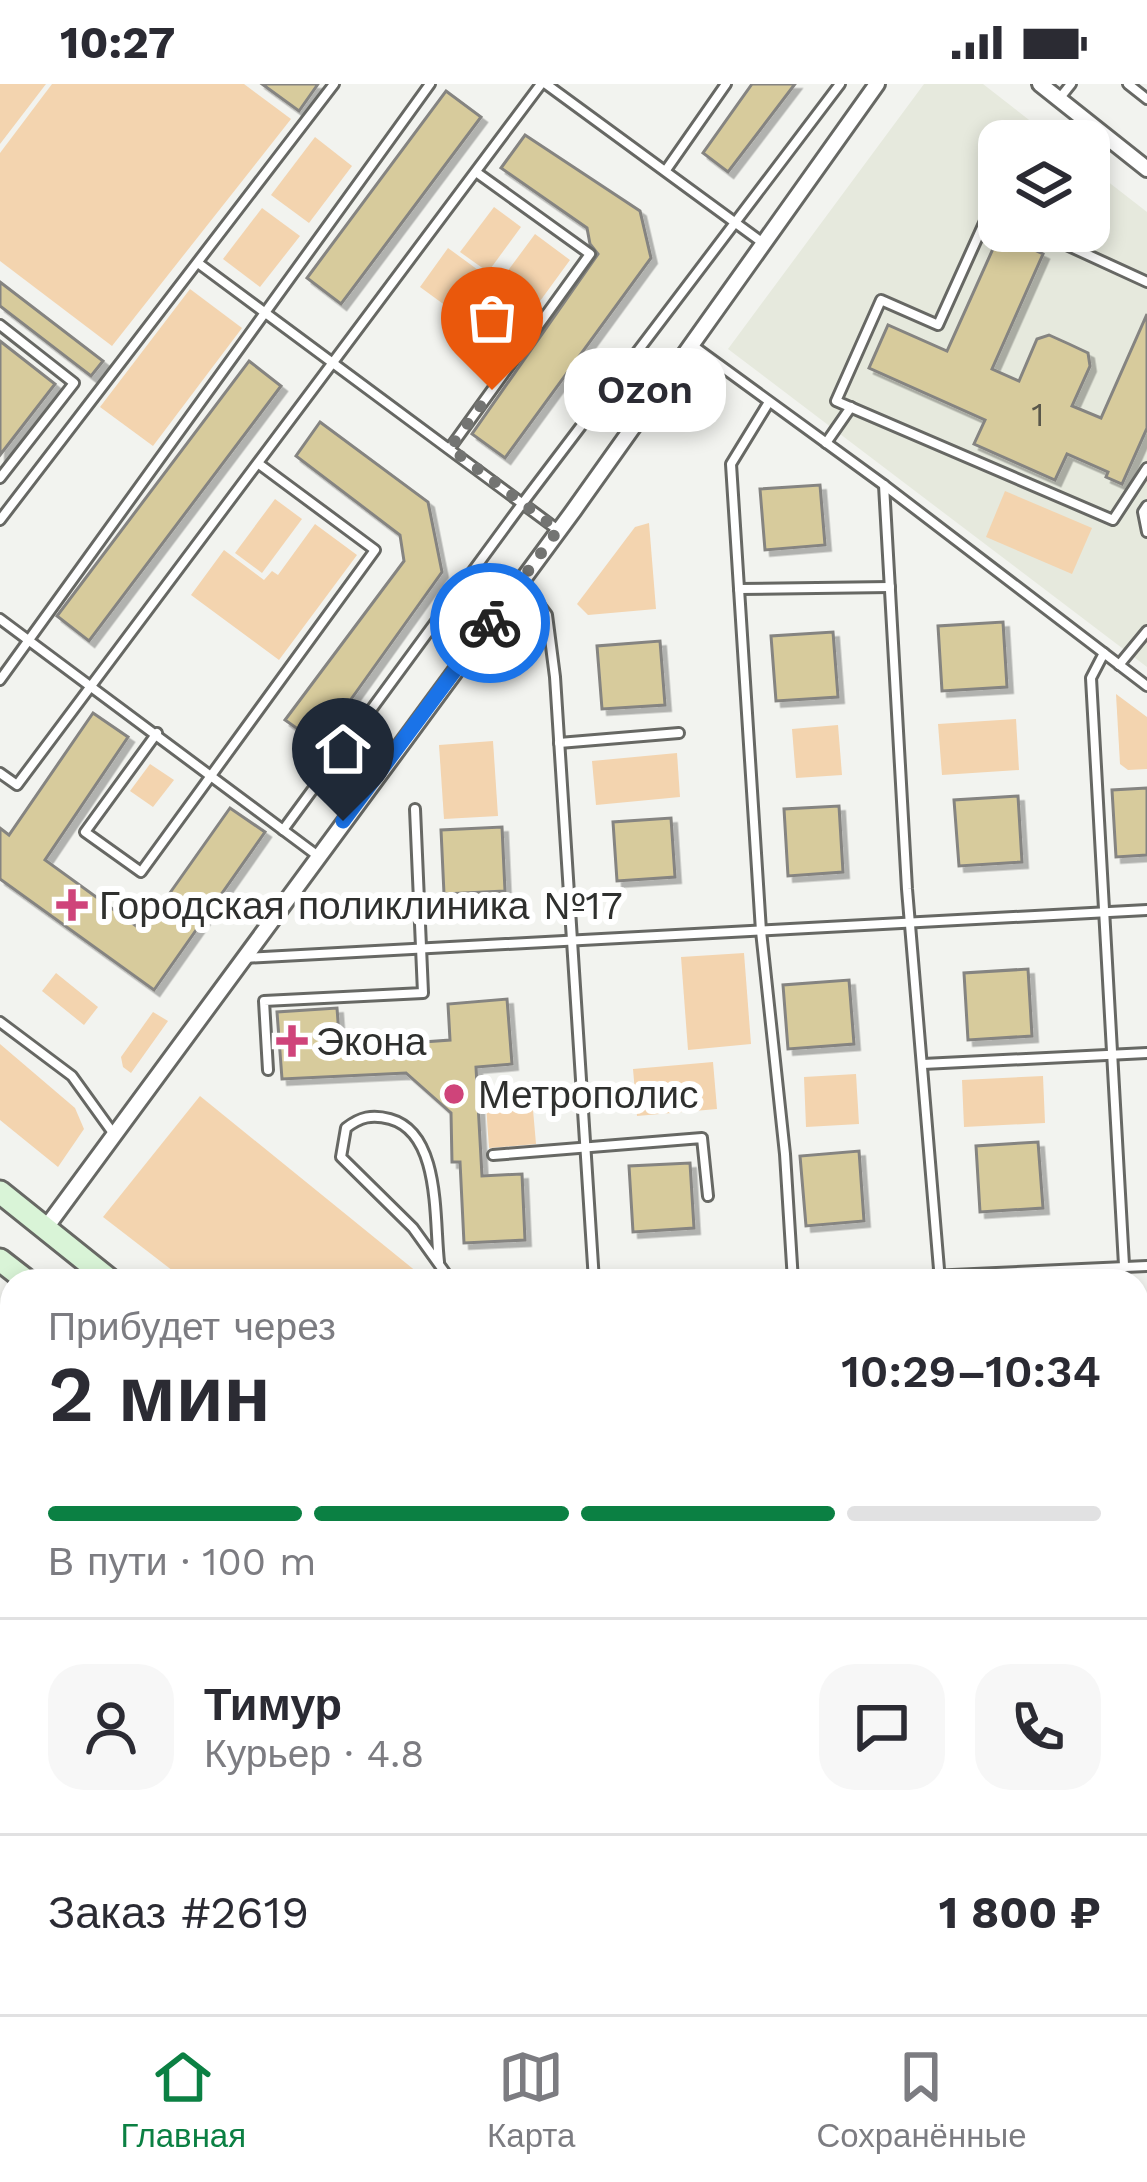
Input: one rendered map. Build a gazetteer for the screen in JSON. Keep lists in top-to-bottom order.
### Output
{
  "places": {
    "other": ["Ozon", "Метрополис"],
    "health": ["Городская поликлиника №17", "Экона"]
  },
  "house_numbers": ["1"],
  "page": {
    "status": "10:27",
    "bubble": "Ozon",
    "heading": ["2 мин", "Прибудет через", "10:29–10:34"],
    "panel": [
      "Тимур",
      "Курьер · 4.8",
      "Заказ #2619",
      "1 800 ₽"
    ],
    "bar": "В пути · 100 m",
    "tabs": ["Главная", "Карта", "Сохранённые"]
  }
}
